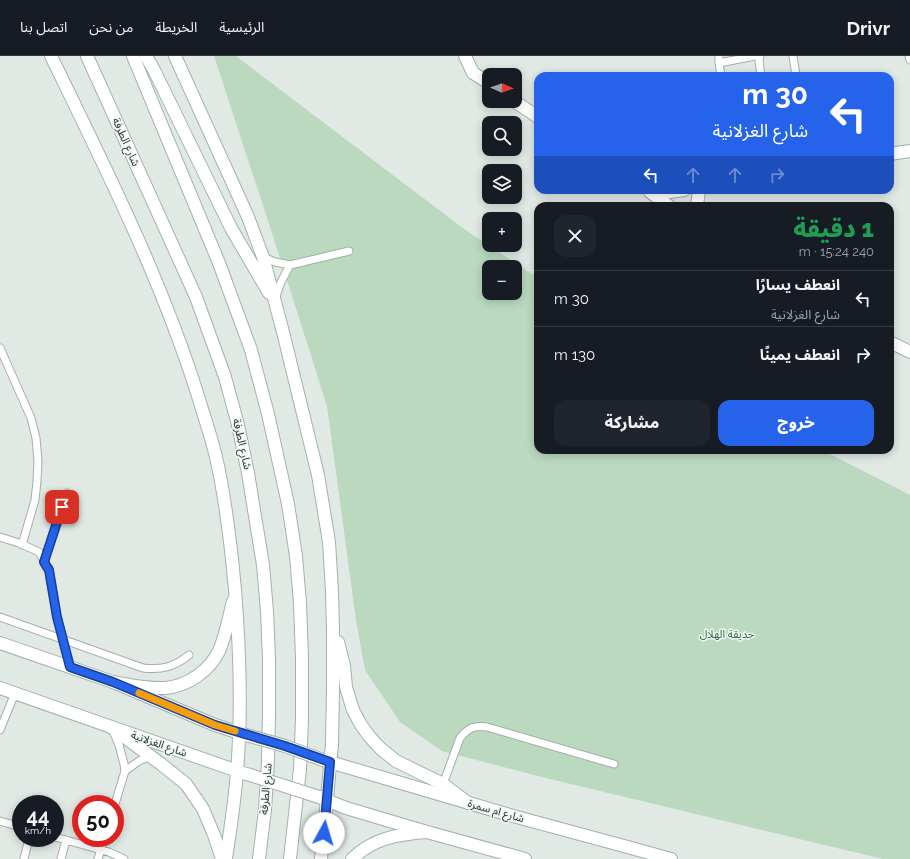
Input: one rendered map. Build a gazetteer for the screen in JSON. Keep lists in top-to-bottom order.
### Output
{
  "streets": {
    "main road": ["شارع الطرفة", "شارع الغزلانية", "شارع ام سمرة"]
  },
  "parks": ["حديقة الهلال"],
  "north": "right",
  "page": {
    "header": "Drivr",
    "nav": [
      "الرئيسية",
      "الخريطة",
      "من نحن",
      "اتصل بنا"
    ],
    "map_buttons": ["+", "−"],
    "turn": ["30 m", "شارع الغزلانية"],
    "heading": ["1 دقيقة", "240 m · 15:24"],
    "list": [
      {
        "name": "انعطف يسارًا",
        "note": "شارع الغزلانية",
        "value": "30 m"
      },
      {
        "name": "انعطف يمينًا",
        "value": "130 m"
      }
    ],
    "buttons": ["خروج", "مشاركة"],
    "speed": "44 km/h",
    "limit": "50"
  }
}
